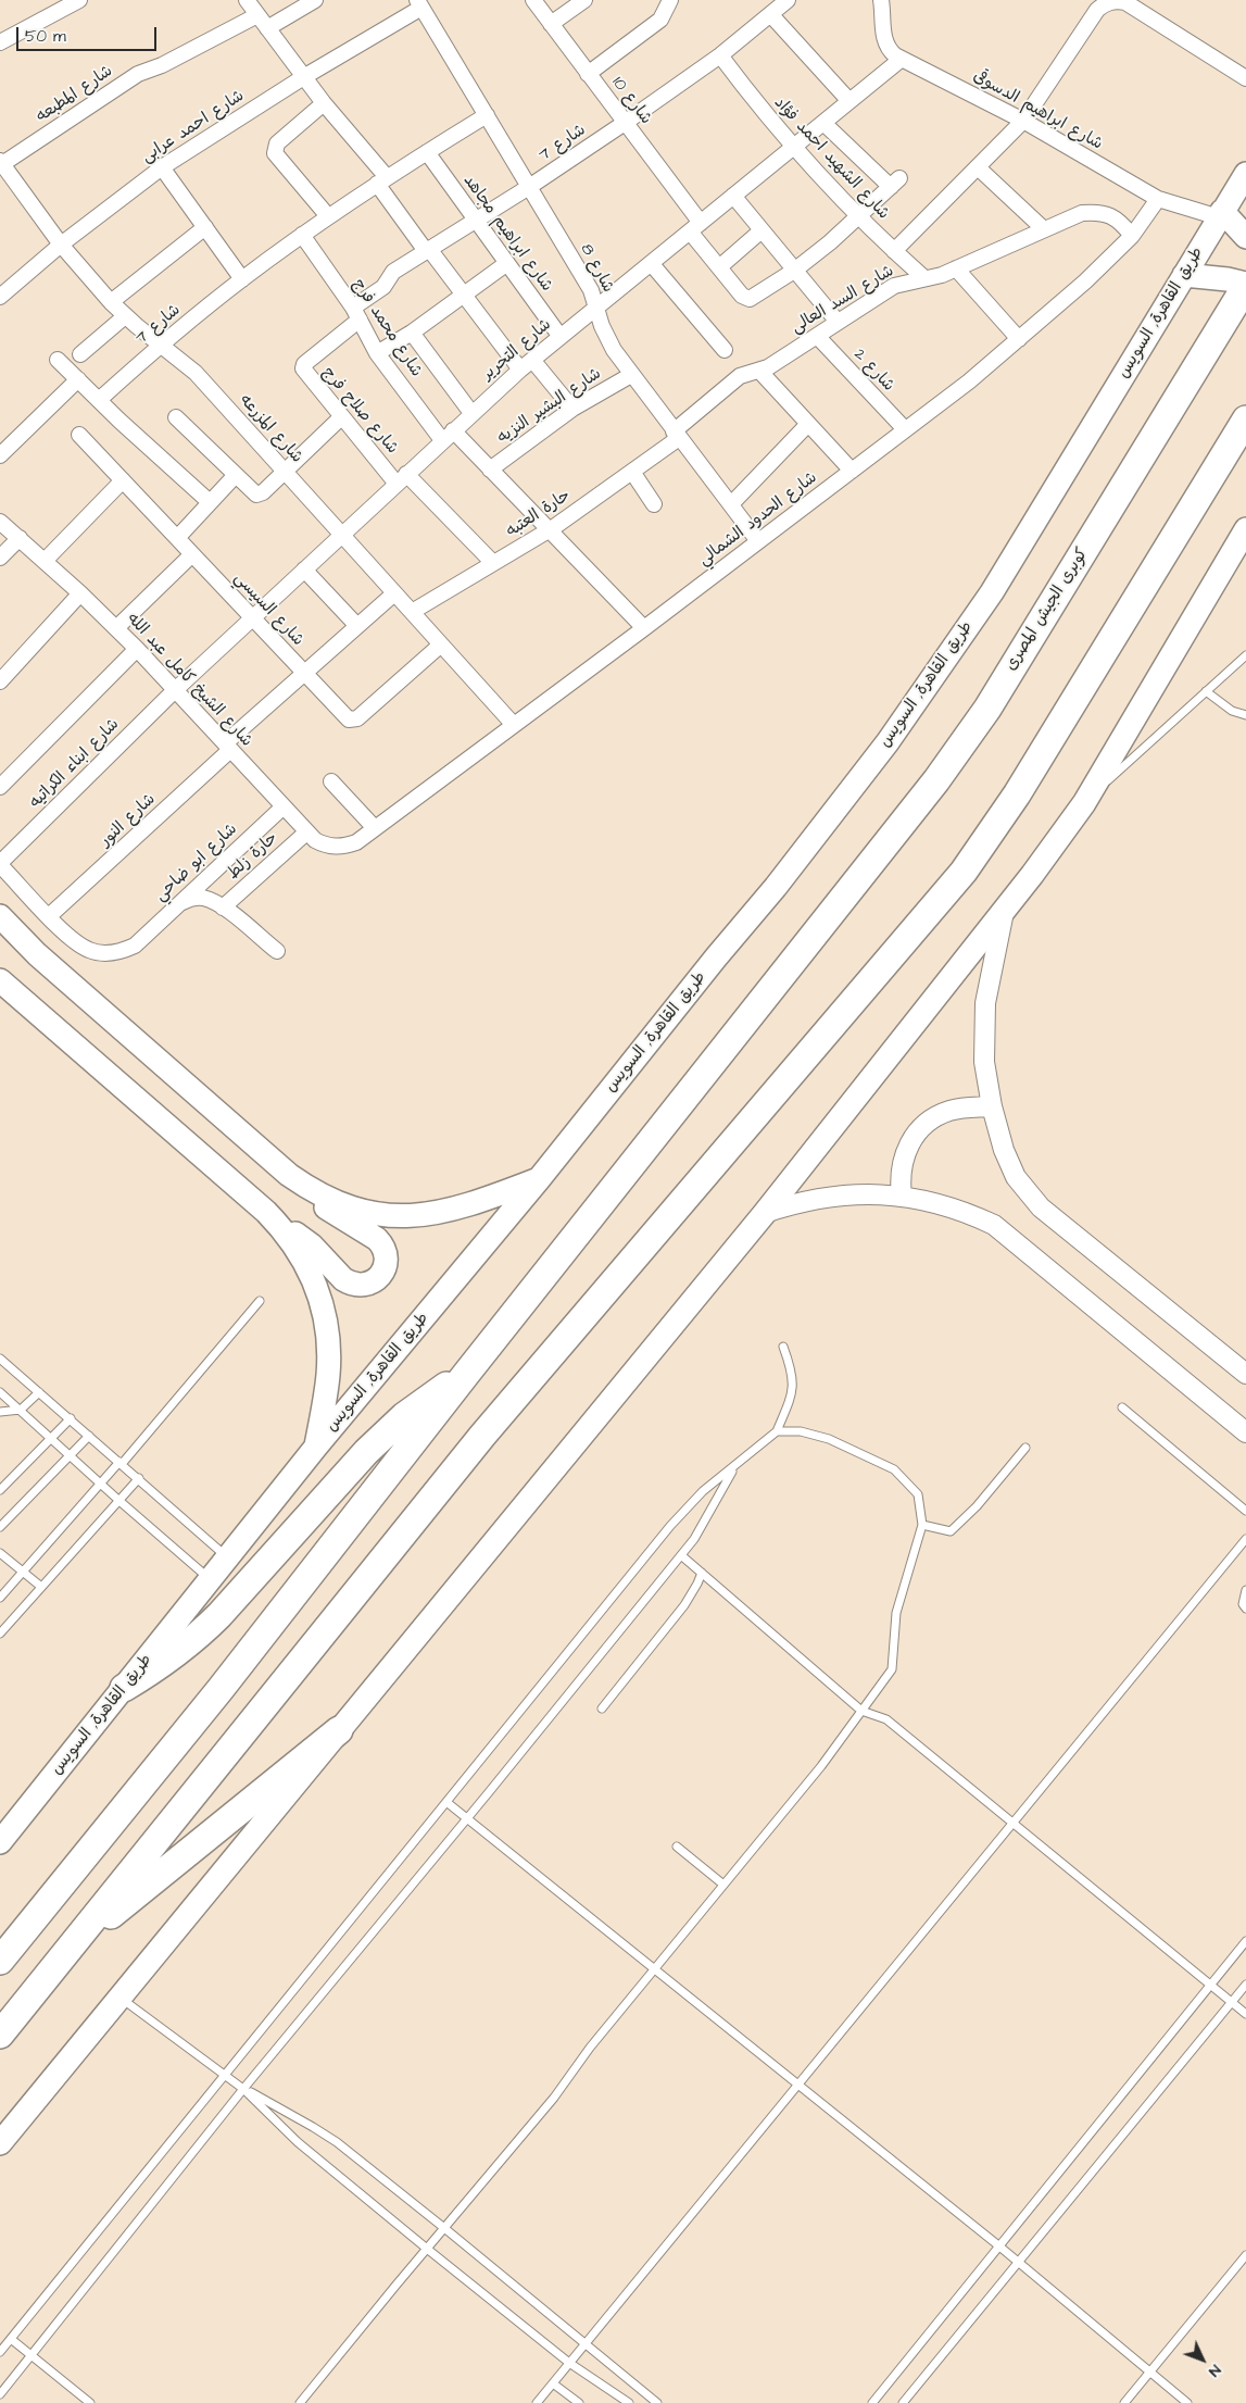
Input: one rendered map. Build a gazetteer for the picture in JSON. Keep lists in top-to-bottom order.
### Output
{
  "streets": {
    "highway": ["كوبرى الجيش المصرى"],
    "main road": ["طريق القاهرة, السويس"],
    "street": [
      "شارع المطبعه",
      "شارع 10",
      "شارع ابراهيم الدسوقى",
      "شارع احمد عرابى",
      "شارع 7",
      "شارع الشهيد احمد فؤاد",
      "شارع ابراهيم مجاهد",
      "شارع 8",
      "شارع السد العالى",
      "شارع محمد فرج",
      "شارع التحرير",
      "شارع 2",
      "شارع البشير النزيه",
      "شارع صلاح فرج",
      "شارع المزرعه",
      "حارة العتبه",
      "شارع الحدود الشمالي",
      "شارع السيسي",
      "شارع الشيخ كامل عبد الله",
      "شارع ابناء الكراتيه",
      "شارع النور",
      "حارة زلط",
      "شارع ابو ضاحي"
    ]
  },
  "crossings": [
    ["شارع المطبعه", "شارع المزرعه"],
    ["شارع 10", "شارع 7"],
    ["شارع 10", "شارع التحرير"],
    ["شارع ابراهيم الدسوقى", "طريق القاهرة, السويس"],
    ["شارع ابراهيم الدسوقى", "شارع التحرير"],
    ["شارع ابراهيم الدسوقى", "شارع الحدود الشمالي"],
    ["شارع احمد عرابى", "شارع 8"],
    ["شارع احمد عرابى", "شارع المزرعه"],
    ["شارع 7", "شارع الشهيد احمد فؤاد"],
    ["شارع 7", "شارع ابراهيم مجاهد"],
    ["شارع 7", "شارع 8"],
    ["شارع 7", "شارع محمد فرج"],
    ["شارع 7", "شارع صلاح فرج"],
    ["شارع 7", "شارع المزرعه"],
    ["شارع الشهيد احمد فؤاد", "شارع السد العالى"],
    ["شارع الشهيد احمد فؤاد", "شارع التحرير"],
    ["شارع ابراهيم مجاهد", "شارع التحرير"],
    ["شارع 8", "شارع السد العالى"],
    ["شارع 8", "شارع التحرير"],
    ["شارع 8", "شارع البشير النزيه"],
    ["شارع 8", "حارة العتبه"],
    ["شارع 8", "شارع الحدود الشمالي"],
    ["شارع السد العالى", "شارع 2"],
    ["شارع السد العالى", "حارة العتبه"],
    ["شارع السد العالى", "شارع الحدود الشمالي"],
    ["شارع محمد فرج", "شارع التحرير"],
    ["شارع محمد فرج", "شارع البشير النزيه"],
    ["شارع محمد فرج", "شارع صلاح فرج"],
    ["شارع محمد فرج", "حارة العتبه"],
    ["شارع محمد فرج", "شارع الحدود الشمالي"],
    ["شارع التحرير", "شارع صلاح فرج"],
    ["شارع التحرير", "شارع المزرعه"],
    ["شارع التحرير", "شارع السيسي"],
    ["شارع التحرير", "شارع الشيخ كامل عبد الله"],
    ["شارع التحرير", "شارع ابناء الكراتيه"],
    ["شارع 2", "شارع الحدود الشمالي"],
    ["شارع صلاح فرج", "حارة العتبه"],
    ["شارع المزرعه", "حارة العتبه"],
    ["شارع المزرعه", "شارع الحدود الشمالي"],
    ["شارع المزرعه", "شارع السيسي"],
    ["شارع المزرعه", "شارع النور"],
    ["شارع الحدود الشمالي", "شارع الشيخ كامل عبد الله"],
    ["شارع السيسي", "شارع النور"],
    ["شارع الشيخ كامل عبد الله", "شارع ابناء الكراتيه"],
    ["شارع الشيخ كامل عبد الله", "شارع النور"],
    ["شارع الشيخ كامل عبد الله", "حارة زلط"],
    ["شارع الشيخ كامل عبد الله", "شارع ابو ضاحي"],
    ["شارع النور", "شارع ابو ضاحي"]
  ],
  "scale_bar": "50 m",
  "north": "bottom right"
}
